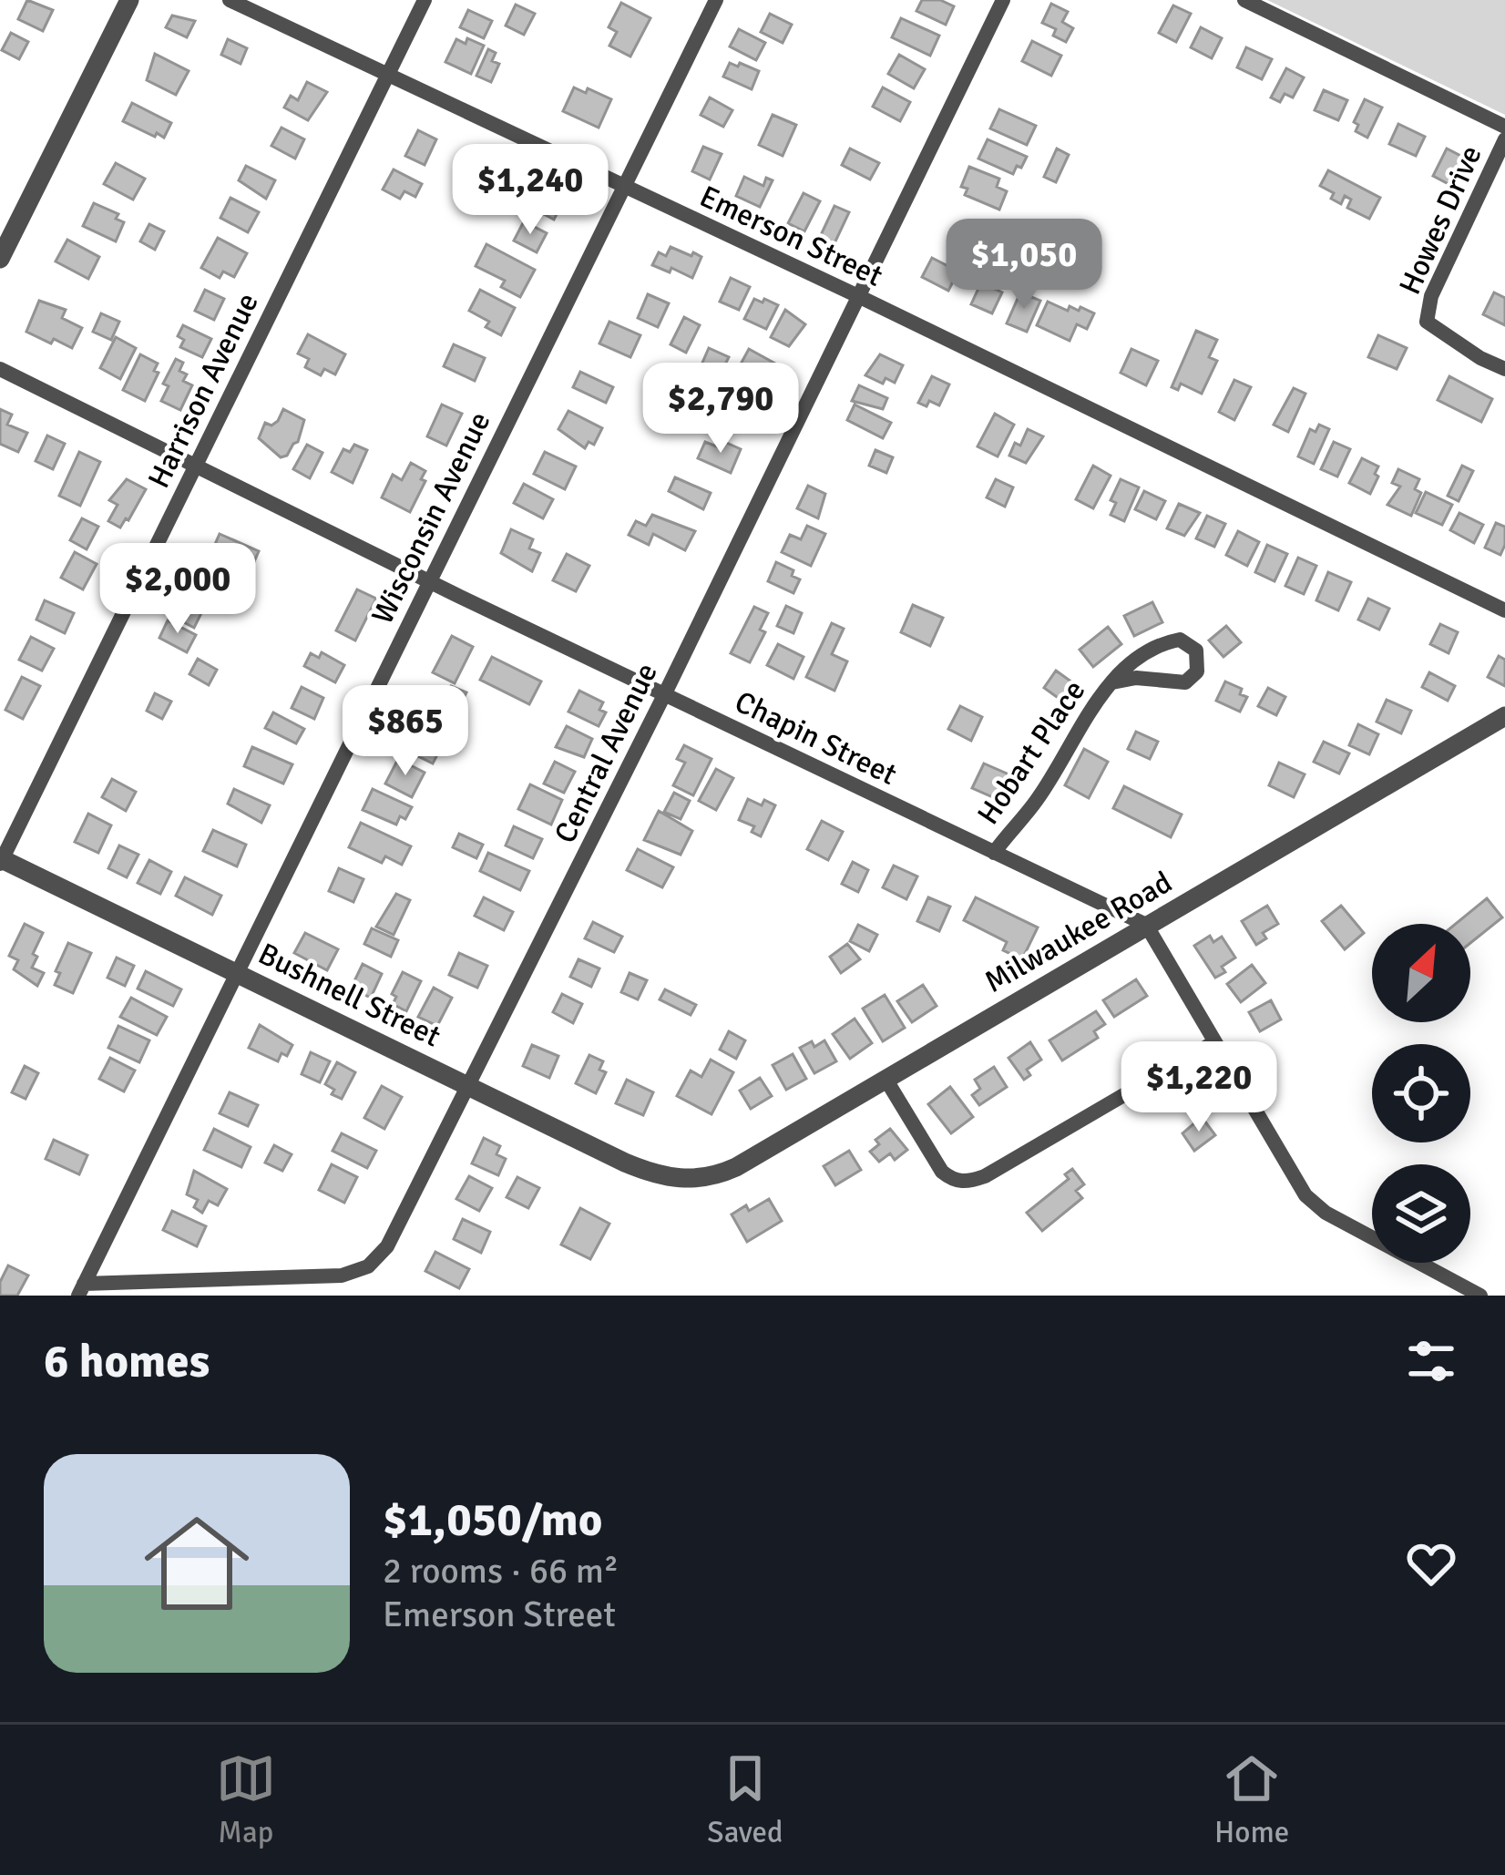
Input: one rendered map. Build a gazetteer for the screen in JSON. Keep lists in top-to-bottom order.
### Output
{
  "streets": {
    "street": [
      "Howes Drive",
      "Emerson Street",
      "Harrison Avenue",
      "Wisconsin Avenue",
      "Chapin Street",
      "Hobart Place",
      "Central Avenue",
      "Milwaukee Road",
      "Bushnell Street"
    ]
  },
  "crossings": [
    ["Emerson Street", "Harrison Avenue"],
    ["Emerson Street", "Wisconsin Avenue"],
    ["Emerson Street", "Central Avenue"],
    ["Harrison Avenue", "Chapin Street"],
    ["Harrison Avenue", "Bushnell Street"],
    ["Wisconsin Avenue", "Chapin Street"],
    ["Wisconsin Avenue", "Central Avenue"],
    ["Wisconsin Avenue", "Bushnell Street"],
    ["Chapin Street", "Hobart Place"],
    ["Chapin Street", "Central Avenue"],
    ["Chapin Street", "Milwaukee Road"],
    ["Central Avenue", "Bushnell Street"],
    ["Milwaukee Road", "Bushnell Street"]
  ],
  "north": "top right",
  "page": {
    "price": [
      "$1,240",
      "$1,050",
      "$2,790",
      "$2,000",
      "$865",
      "$1,220"
    ],
    "heading": "6 homes",
    "list": [
      {
        "name": "$1,050/mo",
        "note": "2 rooms · 66 m² · Emerson Street"
      }
    ],
    "tabs": ["Map", "Saved", "Home"]
  }
}
